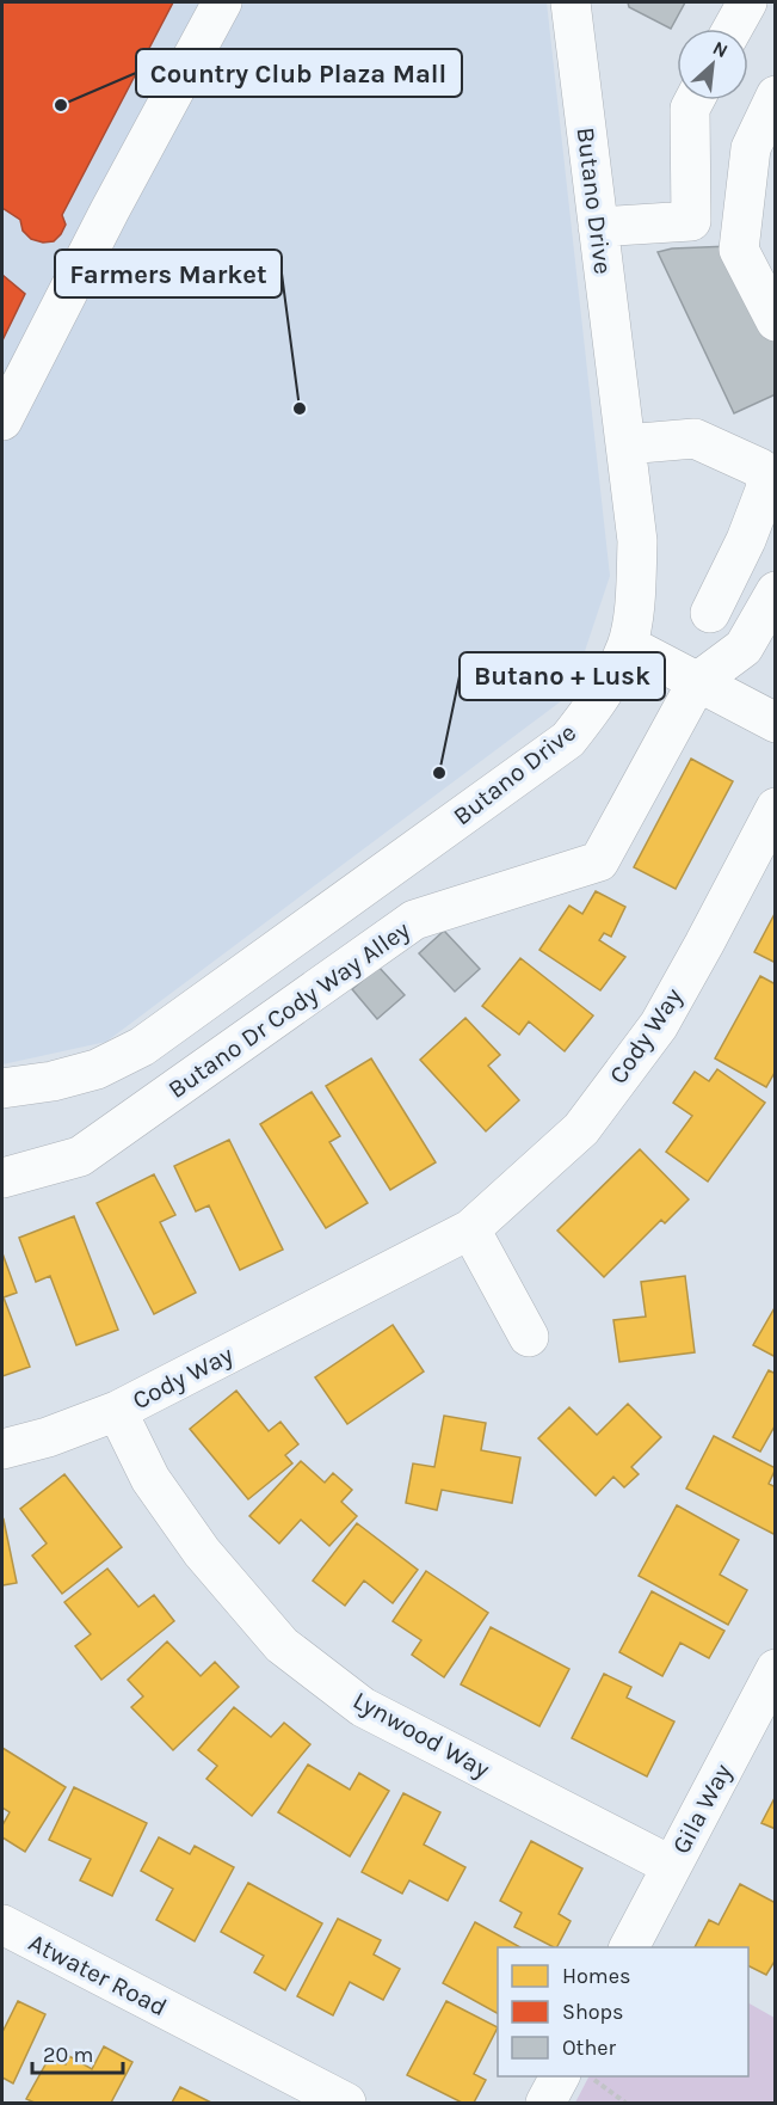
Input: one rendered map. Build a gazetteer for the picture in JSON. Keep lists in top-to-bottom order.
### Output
{
  "streets": {
    "street": [
      "Butano Drive",
      "Butano Dr Cody Way Alley",
      "Cody Way",
      "Lynwood Way",
      "Gila Way",
      "Atwater Road"
    ]
  },
  "crossings": [
    ["Cody Way", "Lynwood Way"],
    ["Lynwood Way", "Gila Way"]
  ],
  "places": ["Country Club Plaza Mall", "Farmers Market", "Butano + Lusk"],
  "legend": ["Homes", "Shops", "Other"],
  "scale_bar": "20 m",
  "north": "top right"
}
